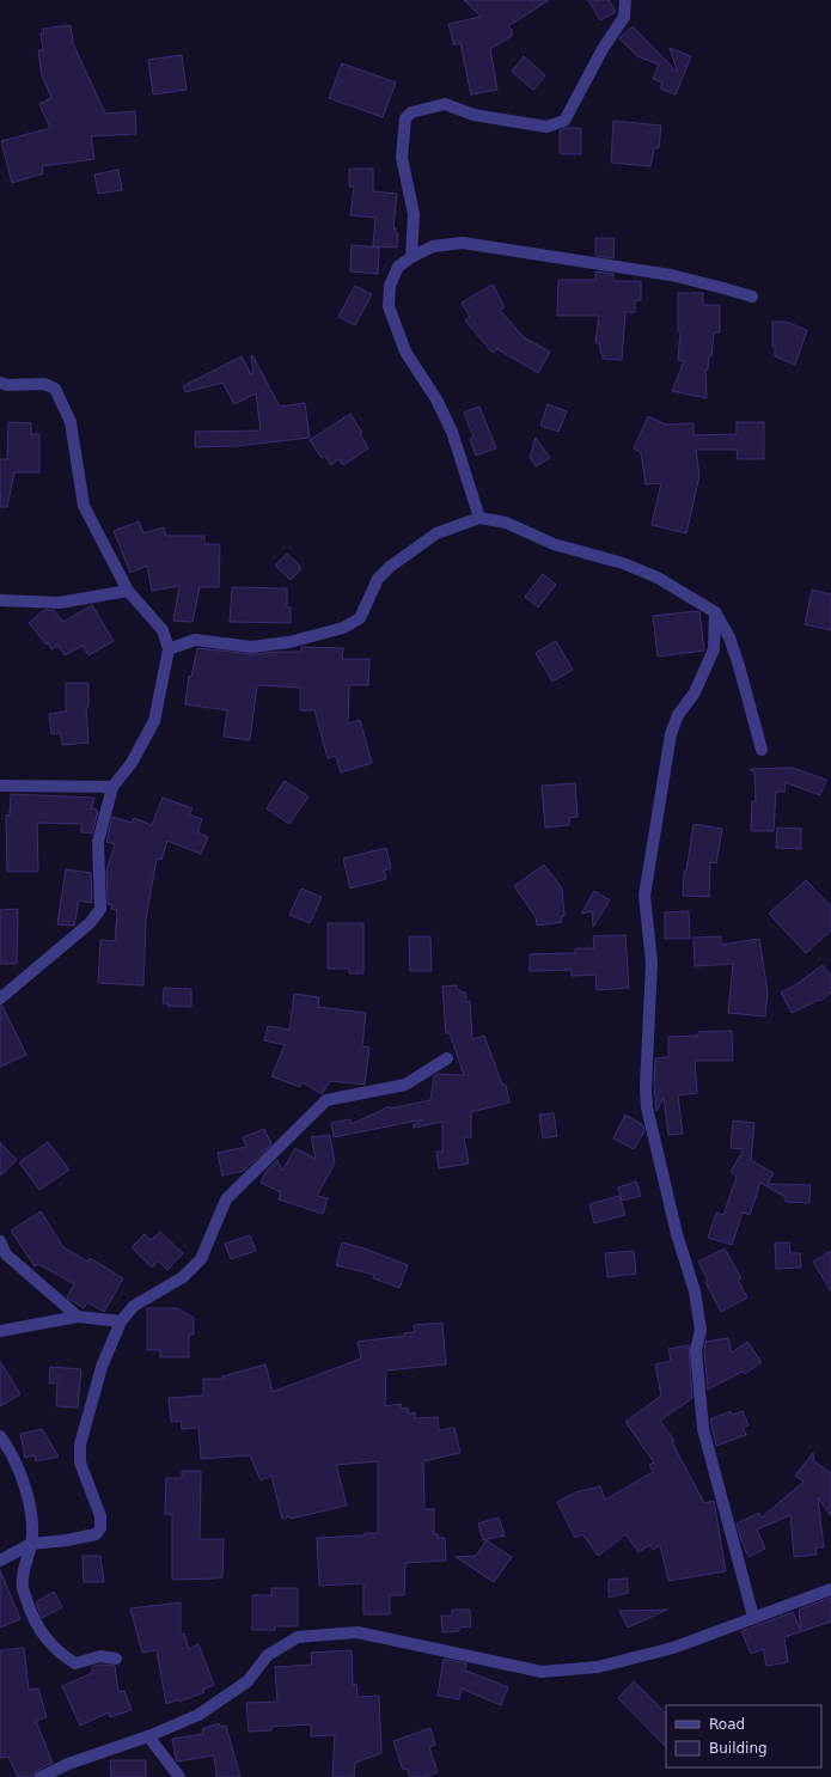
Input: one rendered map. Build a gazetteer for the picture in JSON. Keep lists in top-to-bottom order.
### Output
{
  "legend": ["Road", "Building"]
}
